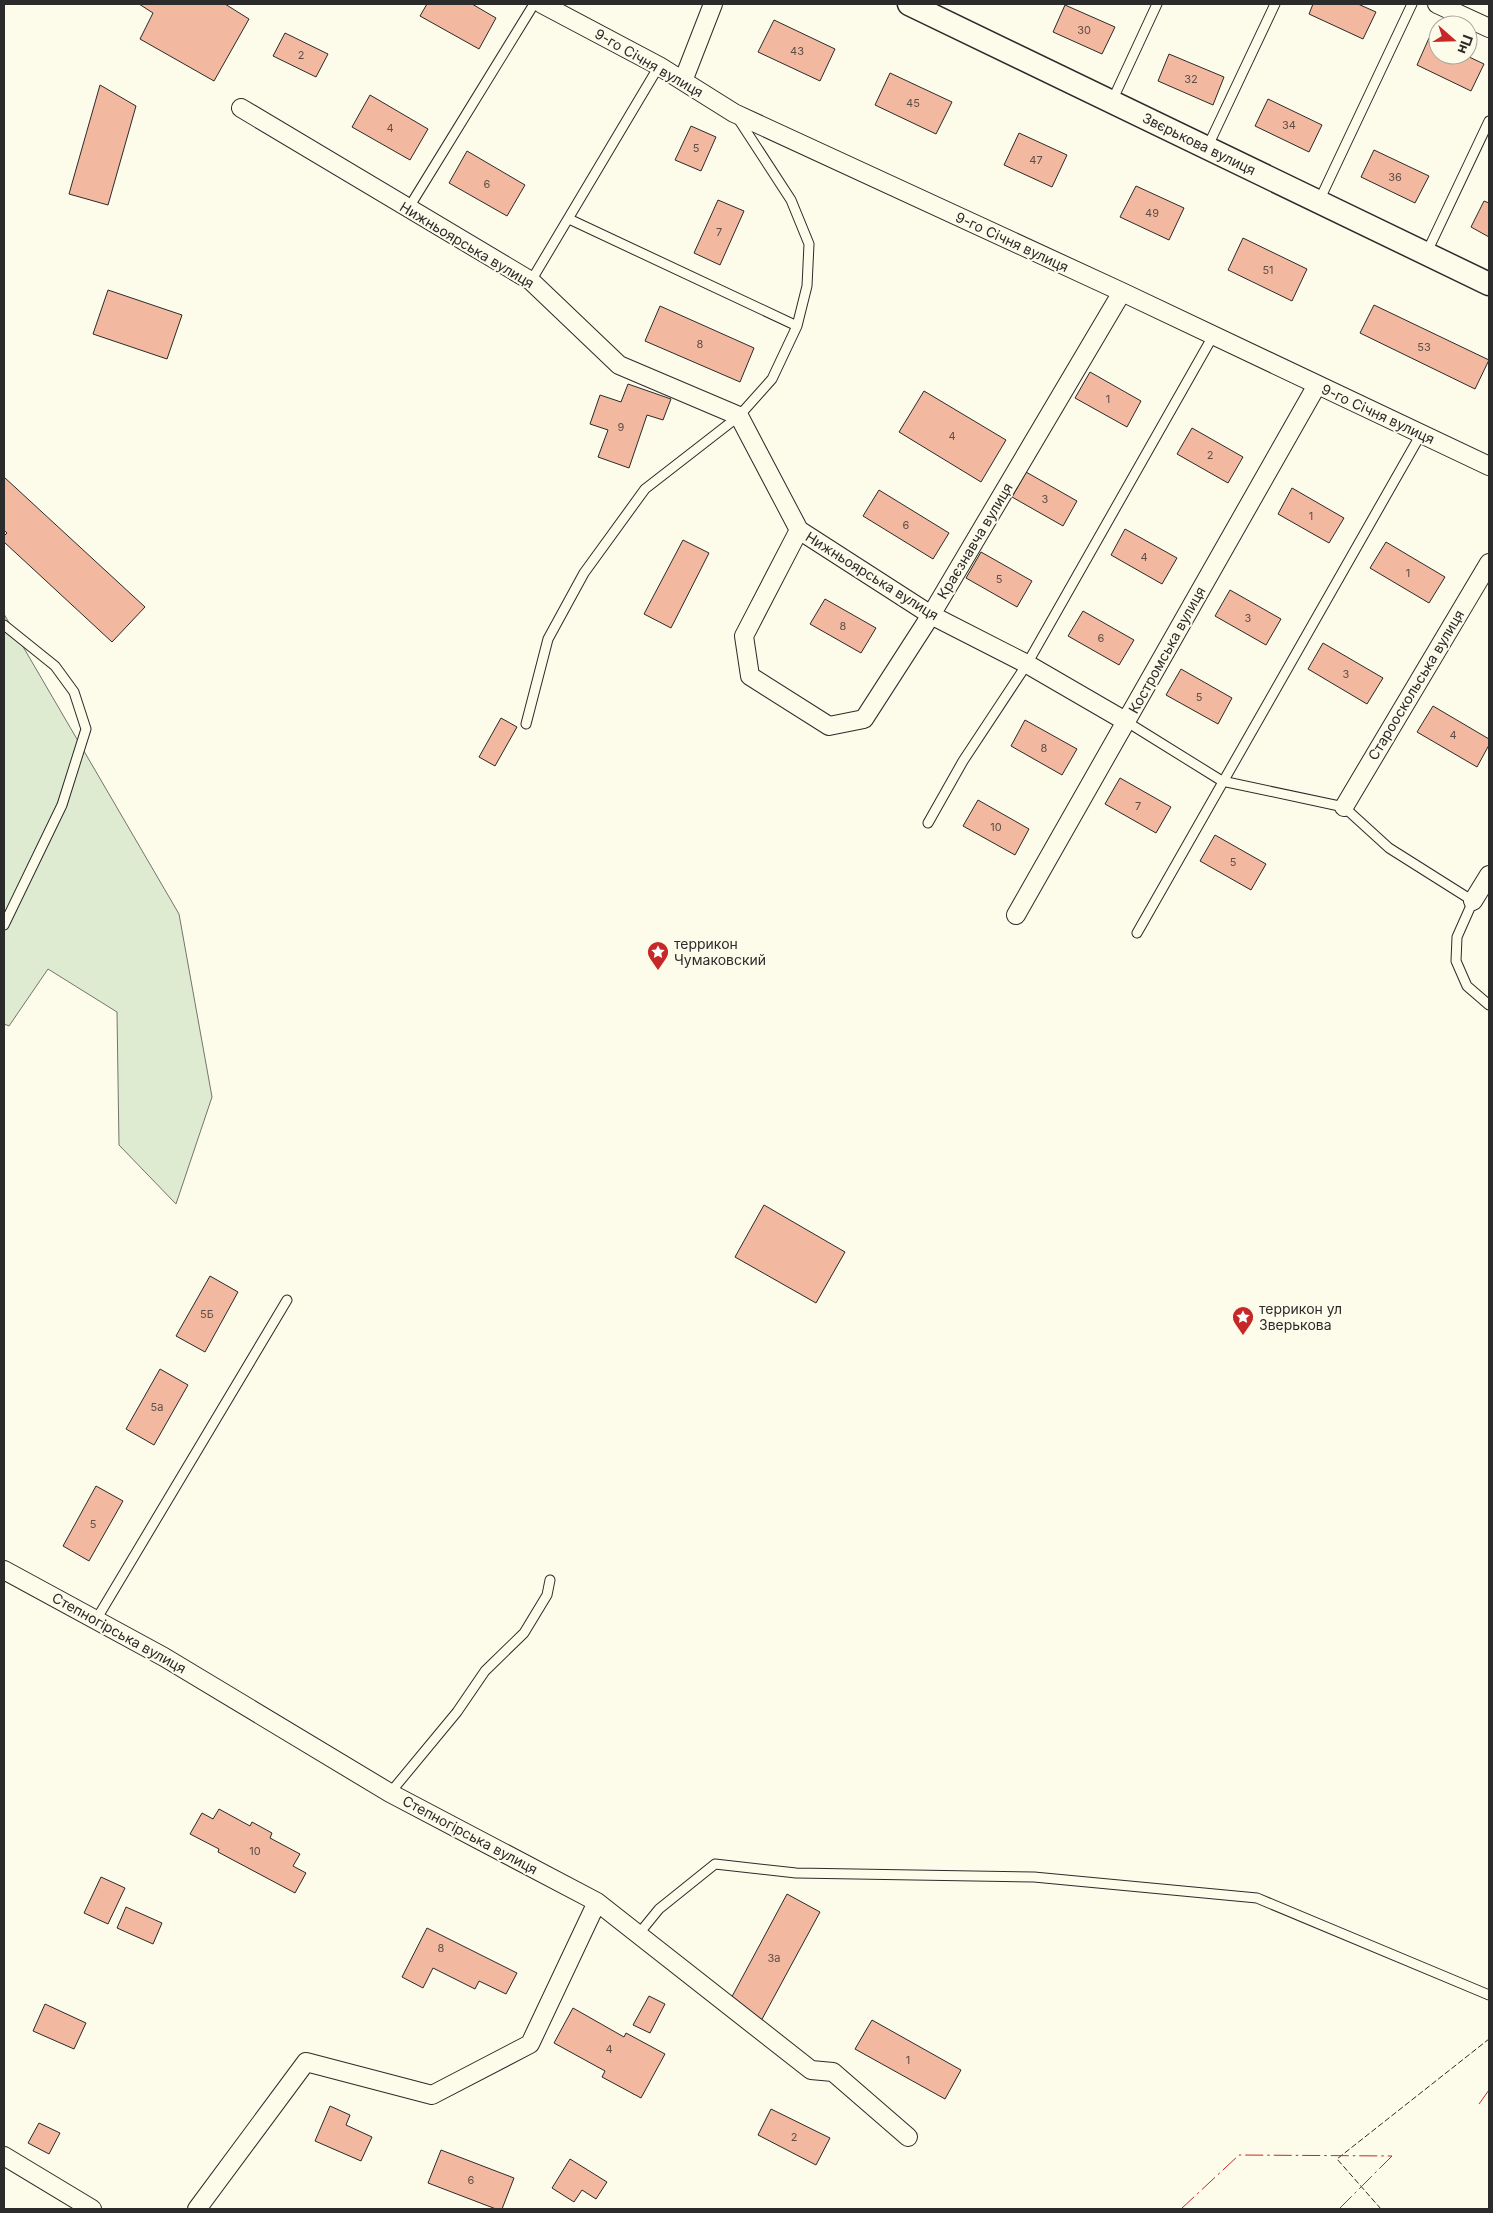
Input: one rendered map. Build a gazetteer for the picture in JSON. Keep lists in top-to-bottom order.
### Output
{
  "streets": {
    "street": [
      "9-го Січня вулиця",
      "Звєрькова вулиця",
      "Нижньоярська вулиця",
      "Краєзнавча вулиця",
      "Костромська вулиця",
      "Старооскольська вулиця",
      "Степногірська вулиця"
    ]
  },
  "crossings": [
    ["9-го Січня вулиця", "Краєзнавча вулиця"],
    ["9-го Січня вулиця", "Костромська вулиця"],
    ["Нижньоярська вулиця", "Краєзнавча вулиця"],
    ["Нижньоярська вулиця", "Костромська вулиця"]
  ],
  "places": {
    "place": ["террикон Чумаковский", "террикон ул Зверькова"]
  },
  "house_numbers": [
    "30",
    "43",
    "2",
    "32",
    "45",
    "34",
    "4",
    "5",
    "47",
    "36",
    "6",
    "49",
    "7",
    "51",
    "8",
    "53",
    "1",
    "9",
    "4",
    "2",
    "3",
    "1",
    "6",
    "4",
    "1",
    "5",
    "3",
    "8",
    "6",
    "3",
    "5",
    "4",
    "8",
    "7",
    "10",
    "5",
    "5Б",
    "5а",
    "5",
    "10",
    "8",
    "3а",
    "4",
    "1",
    "2",
    "6"
  ],
  "north": "right"
}
